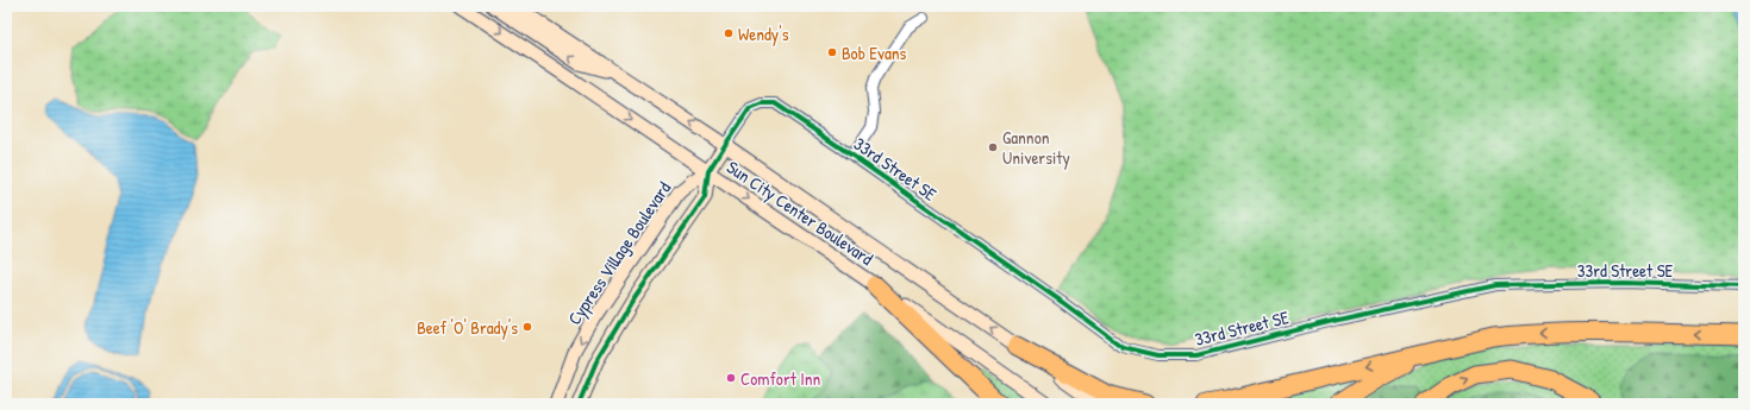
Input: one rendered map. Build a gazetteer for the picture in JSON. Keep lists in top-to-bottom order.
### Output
{
  "streets": {
    "main road": ["Sun City Center Boulevard", "Cypress Village Boulevard"],
    "street": ["33rd Street SE"]
  },
  "crossings": [
    ["33rd Street SE", "Sun City Center Boulevard"],
    ["Sun City Center Boulevard", "Cypress Village Boulevard"]
  ],
  "places": [
    "Wendy's",
    "Bob Evans",
    "Gannon University",
    "Beef 'O' Brady's",
    "Comfort Inn"
  ]
}
